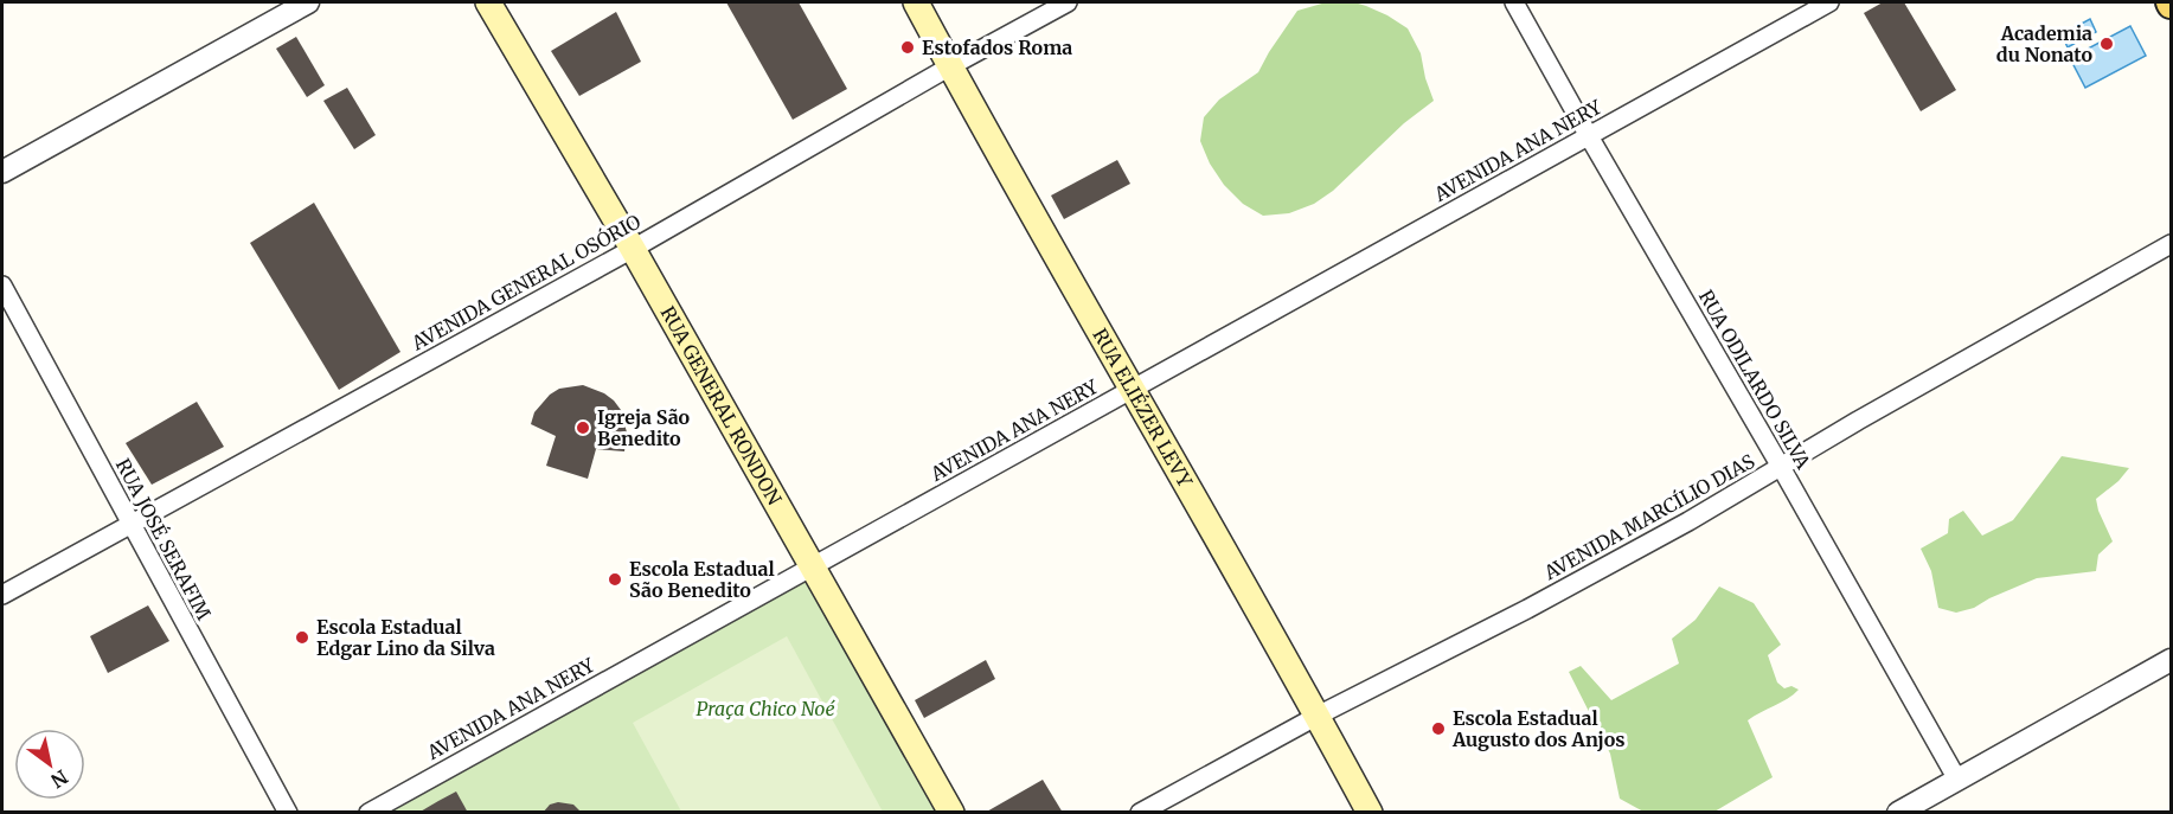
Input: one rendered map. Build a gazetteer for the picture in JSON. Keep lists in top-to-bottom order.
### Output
{
  "streets": {
    "main road": ["RUA GENERAL RONDON", "RUA ELIÉZER LEVY"],
    "street": [
      "AVENIDA ANA NERY",
      "AVENIDA GENERAL OSÓRIO",
      "RUA ODILARDO SILVA",
      "AVENIDA MARCÍLIO DIAS",
      "RUA JOSÉ SERAFIM"
    ]
  },
  "crossings": [
    ["AVENIDA ANA NERY", "RUA ODILARDO SILVA"],
    ["AVENIDA ANA NERY", "RUA GENERAL RONDON"],
    ["AVENIDA ANA NERY", "RUA ELIÉZER LEVY"],
    ["AVENIDA GENERAL OSÓRIO", "RUA GENERAL RONDON"],
    ["AVENIDA GENERAL OSÓRIO", "RUA ELIÉZER LEVY"],
    ["AVENIDA GENERAL OSÓRIO", "RUA JOSÉ SERAFIM"],
    ["RUA ODILARDO SILVA", "AVENIDA MARCÍLIO DIAS"],
    ["RUA ELIÉZER LEVY", "AVENIDA MARCÍLIO DIAS"]
  ],
  "parks": ["Praça Chico Noé"],
  "places": [
    "Academia du Nonato",
    "Estofados Roma",
    "Igreja São Benedito",
    "Escola Estadual São Benedito",
    "Escola Estadual Edgar Lino da Silva",
    "Escola Estadual Augusto dos Anjos"
  ],
  "north": "bottom right"
}
